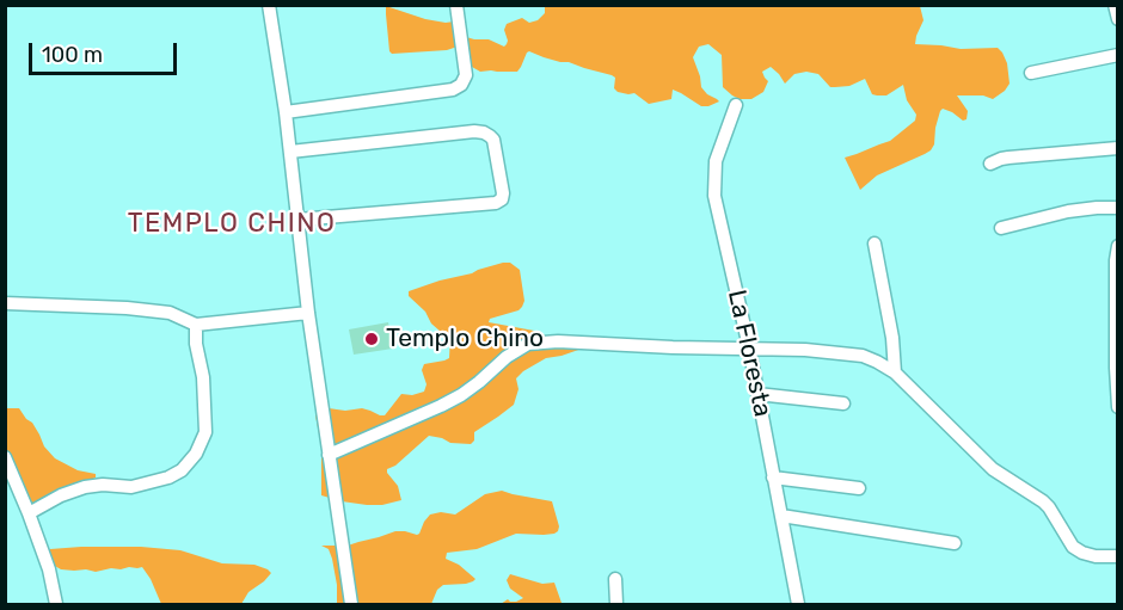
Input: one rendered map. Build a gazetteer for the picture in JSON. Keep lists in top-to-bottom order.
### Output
{
  "streets": {
    "street": ["La Floresta"]
  },
  "districts": ["TEMPLO CHINO"],
  "places": ["Templo Chino"],
  "scale_bar": "100 m"
}
